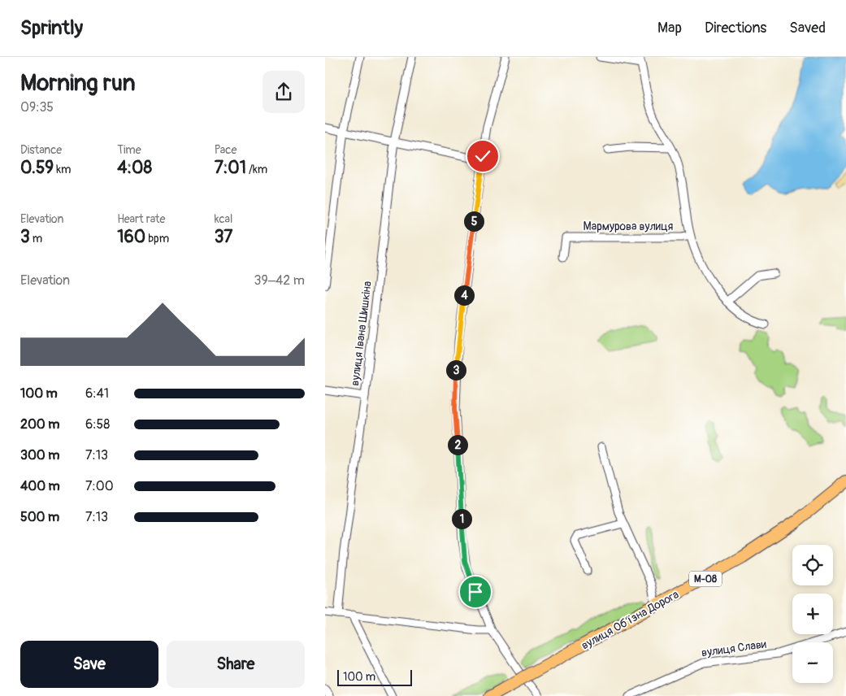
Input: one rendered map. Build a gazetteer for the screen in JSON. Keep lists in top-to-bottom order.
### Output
{
  "streets": {
    "highway": ["М-08", "вулиця Обʼїзна Дорога"],
    "street": ["Мармурова вулиця", "вулиця Івана Шишкіна", "вулиця Слави"]
  },
  "scale_bar": "100 m",
  "page": {
    "header": "Sprintly",
    "nav": ["Map", "Directions", "Saved"],
    "heading": ["Morning run", "09:35"],
    "stats": [
      ["Distance", "0.59 km"],
      ["Time", "4:08"],
      ["Pace", "7:01 /km"],
      ["Elevation", "3 m"],
      ["Heart rate", "160 bpm"],
      ["kcal", "37"]
    ],
    "pins": [
      "5",
      "4",
      "3",
      "2",
      "1"
    ],
    "chart": ["Elevation", "39–42 m"],
    "list": [
      {
        "name": "100 m",
        "note": "6:41"
      },
      {
        "name": "200 m",
        "note": "6:58"
      },
      {
        "name": "300 m",
        "note": "7:13"
      },
      {
        "name": "400 m",
        "note": "7:00"
      },
      {
        "name": "500 m",
        "note": "7:13"
      }
    ],
    "map_buttons": ["+", "−"],
    "buttons": ["Save", "Share"],
    "scale": "100 m"
  }
}
